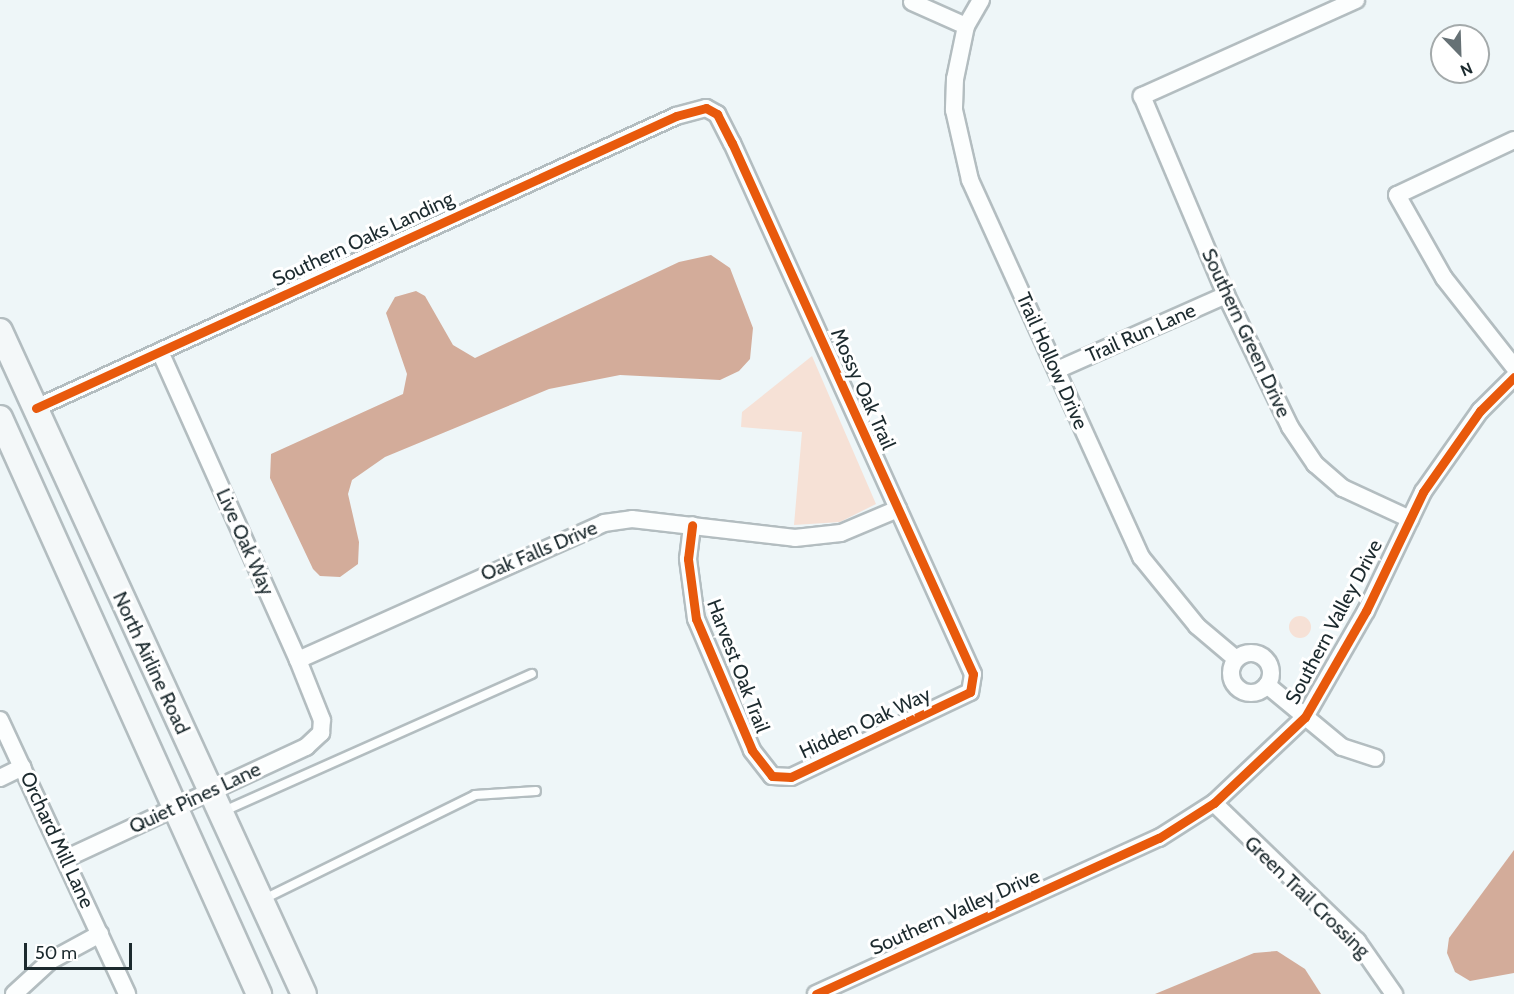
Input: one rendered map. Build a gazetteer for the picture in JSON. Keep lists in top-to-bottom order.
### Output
{
  "streets": {
    "main road": ["North Airline Road"],
    "street": [
      "Southern Oaks Landing",
      "Trail Run Lane",
      "Southern Green Drive",
      "Trail Hollow Drive",
      "Mossy Oak Trail",
      "Live Oak Way",
      "Oak Falls Drive",
      "Southern Valley Drive",
      "Harvest Oak Trail",
      "Hidden Oak Way",
      "Quiet Pines Lane",
      "Orchard Mill Lane",
      "Green Trail Crossing"
    ]
  },
  "crossings": [
    ["Southern Oaks Landing", "Mossy Oak Trail"],
    ["Southern Oaks Landing", "Live Oak Way"],
    ["Southern Oaks Landing", "North Airline Road"],
    ["Trail Run Lane", "Southern Green Drive"],
    ["Trail Run Lane", "Trail Hollow Drive"],
    ["Southern Green Drive", "Southern Valley Drive"],
    ["Mossy Oak Trail", "Oak Falls Drive"],
    ["Mossy Oak Trail", "Hidden Oak Way"],
    ["Live Oak Way", "Oak Falls Drive"],
    ["Live Oak Way", "Quiet Pines Lane"],
    ["Oak Falls Drive", "Harvest Oak Trail"],
    ["Southern Valley Drive", "Green Trail Crossing"],
    ["North Airline Road", "Quiet Pines Lane"],
    ["Harvest Oak Trail", "Hidden Oak Way"],
    ["Quiet Pines Lane", "Orchard Mill Lane"]
  ],
  "scale_bar": "50 m",
  "north": "bottom right"
}
